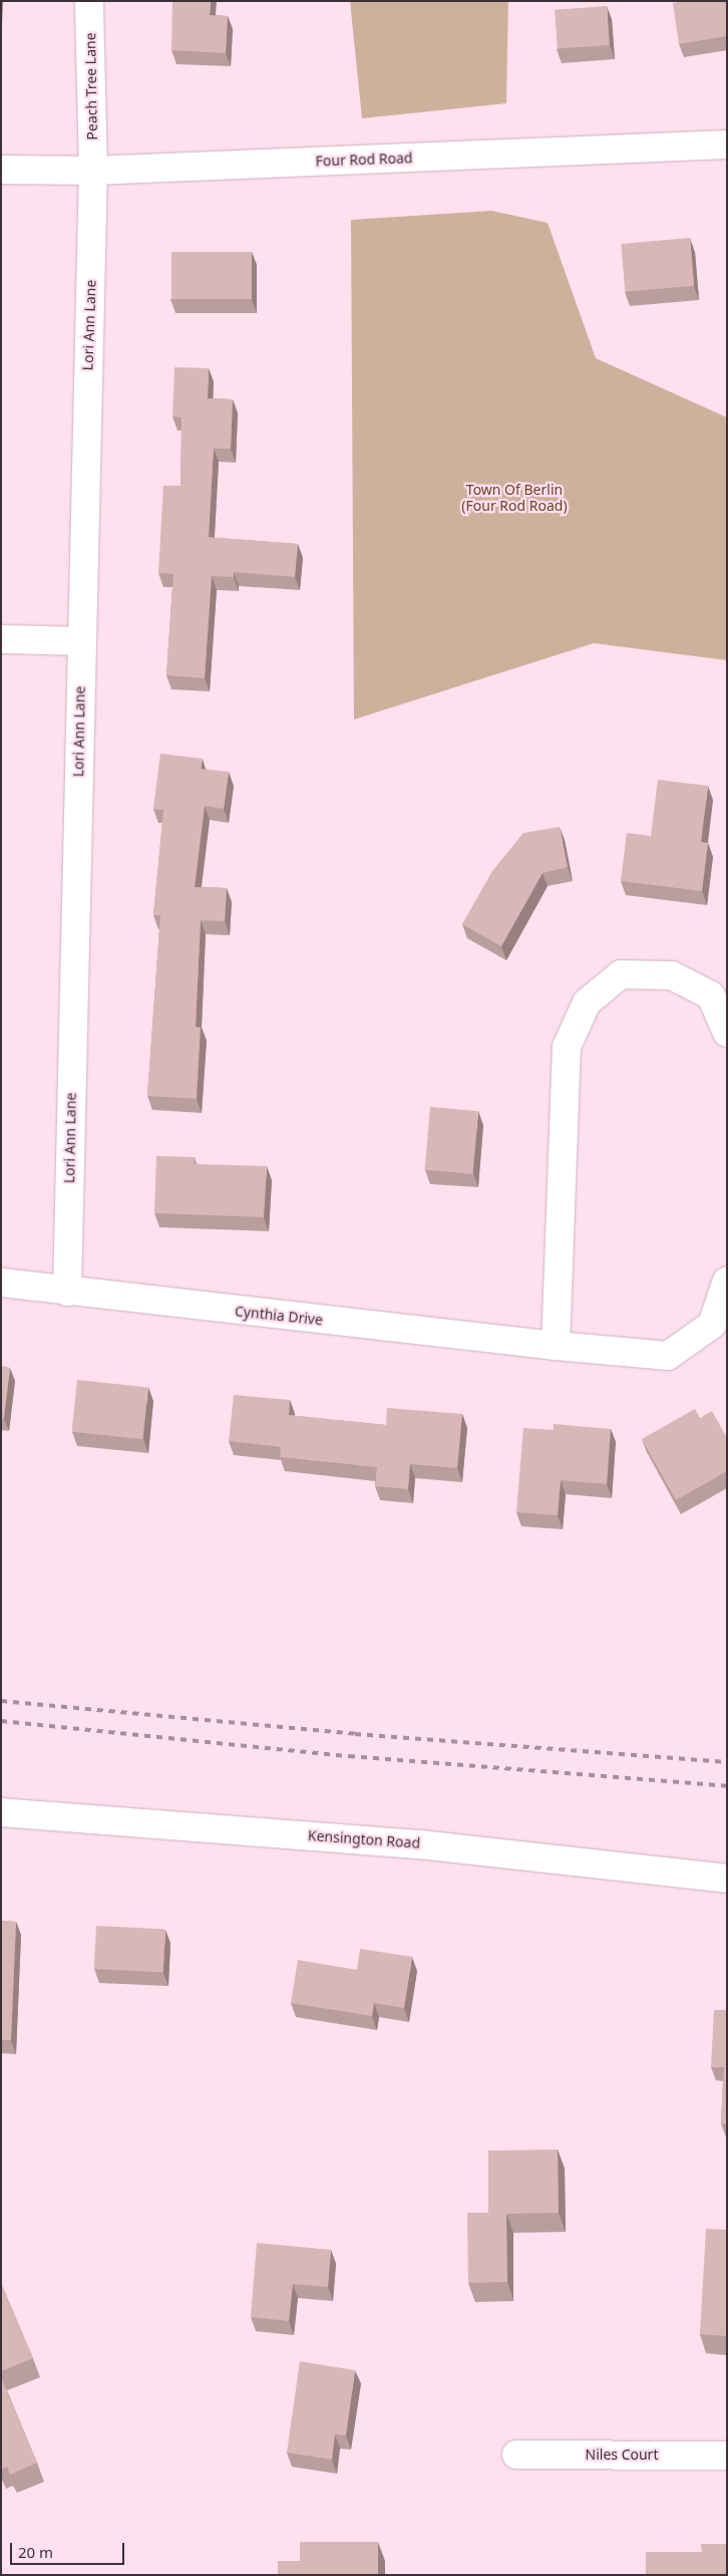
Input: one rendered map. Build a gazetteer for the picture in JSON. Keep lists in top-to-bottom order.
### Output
{
  "streets": {
    "street": [
      "Peach Tree Lane",
      "Four Rod Road",
      "Lori Ann Lane",
      "Cynthia Drive",
      "Kensington Road",
      "Niles Court"
    ]
  },
  "crossings": [
    ["Peach Tree Lane", "Four Rod Road"],
    ["Peach Tree Lane", "Lori Ann Lane"],
    ["Four Rod Road", "Lori Ann Lane"],
    ["Lori Ann Lane", "Cynthia Drive"]
  ],
  "parks": ["Town Of Berlin (Four Rod Road)"],
  "scale_bar": "20 m"
}
